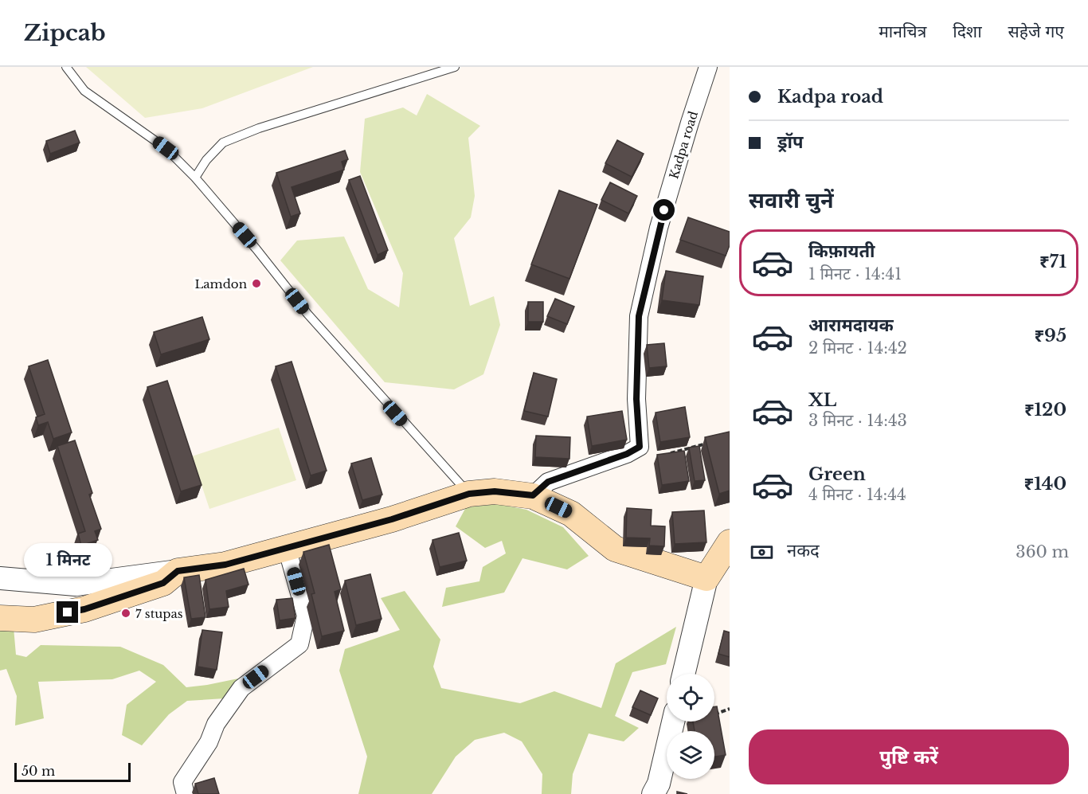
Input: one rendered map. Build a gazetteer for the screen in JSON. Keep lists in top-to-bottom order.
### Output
{
  "streets": {
    "street": ["Kadpa road"]
  },
  "places": ["Lamdon", "7 stupas"],
  "scale_bar": "50 m",
  "page": {
    "header": "Zipcab",
    "nav": ["मानचित्र", "दिशा", "सहेजे गए"],
    "banner": ["Kadpa road", "ड्रॉप"],
    "heading": "सवारी चुनें",
    "list": [
      {
        "name": "किफ़ायती",
        "note": "1 मिनट · 14:41",
        "value": "₹71"
      },
      {
        "name": "आरामदायक",
        "note": "2 मिनट · 14:42",
        "value": "₹95"
      },
      {
        "name": "XL",
        "note": "3 मिनट · 14:43",
        "value": "₹120"
      },
      {
        "name": "Green",
        "note": "4 मिनट · 14:44",
        "value": "₹140"
      }
    ],
    "pay": ["नकद", "360 m"],
    "bubble": "1 मिनट",
    "buttons": "पुष्टि करें",
    "scale": "50 m"
  }
}
